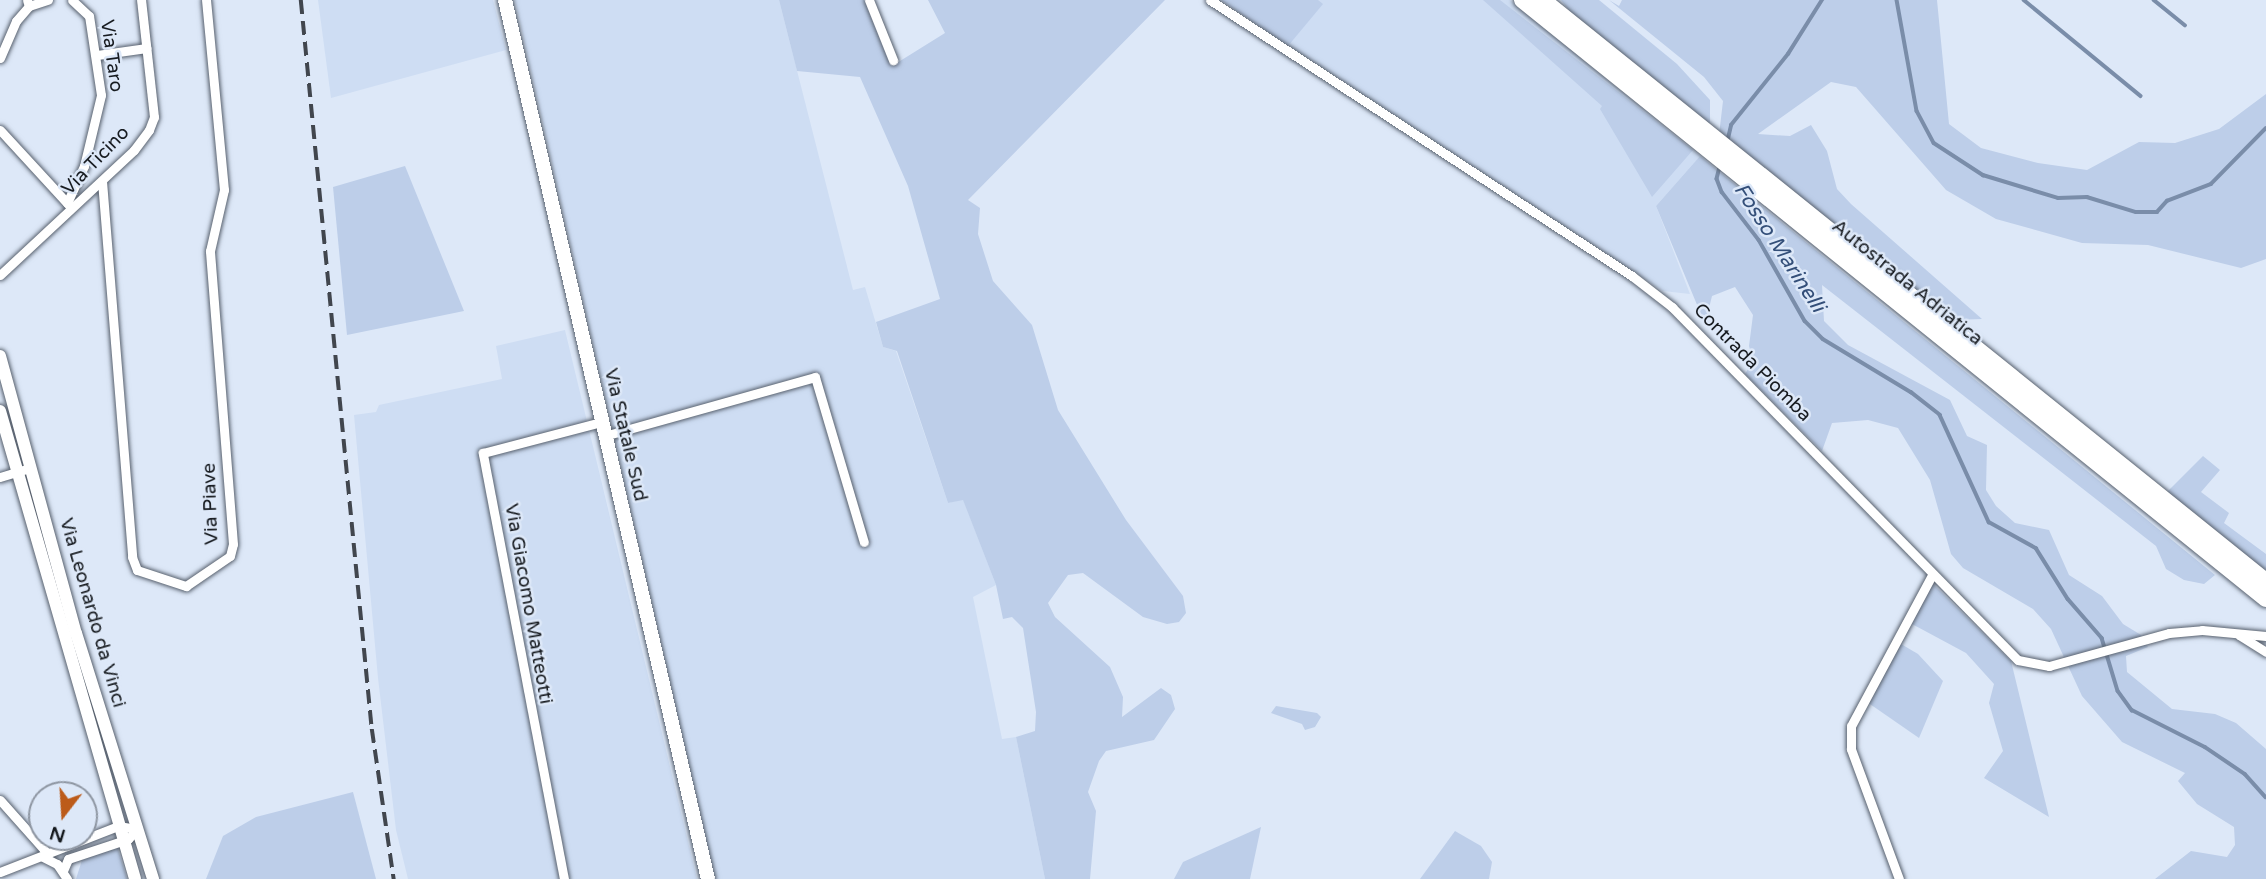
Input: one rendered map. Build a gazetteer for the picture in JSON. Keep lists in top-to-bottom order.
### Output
{
  "streets": {
    "highway": ["Autostrada Adriatica"],
    "main road": ["Via Statale Sud"],
    "street": [
      "Via Taro",
      "Via Ticino",
      "Contrada Piomba",
      "Via Piave",
      "Via Giacomo Matteotti",
      "Via Leonardo da Vinci"
    ]
  },
  "crossings": [
    ["Via Taro", "Via Ticino"],
    ["Via Ticino", "Via Piave"],
    ["Via Statale Sud", "Via Giacomo Matteotti"]
  ],
  "water": ["Fosso Marinelli"],
  "north": "bottom"
}
